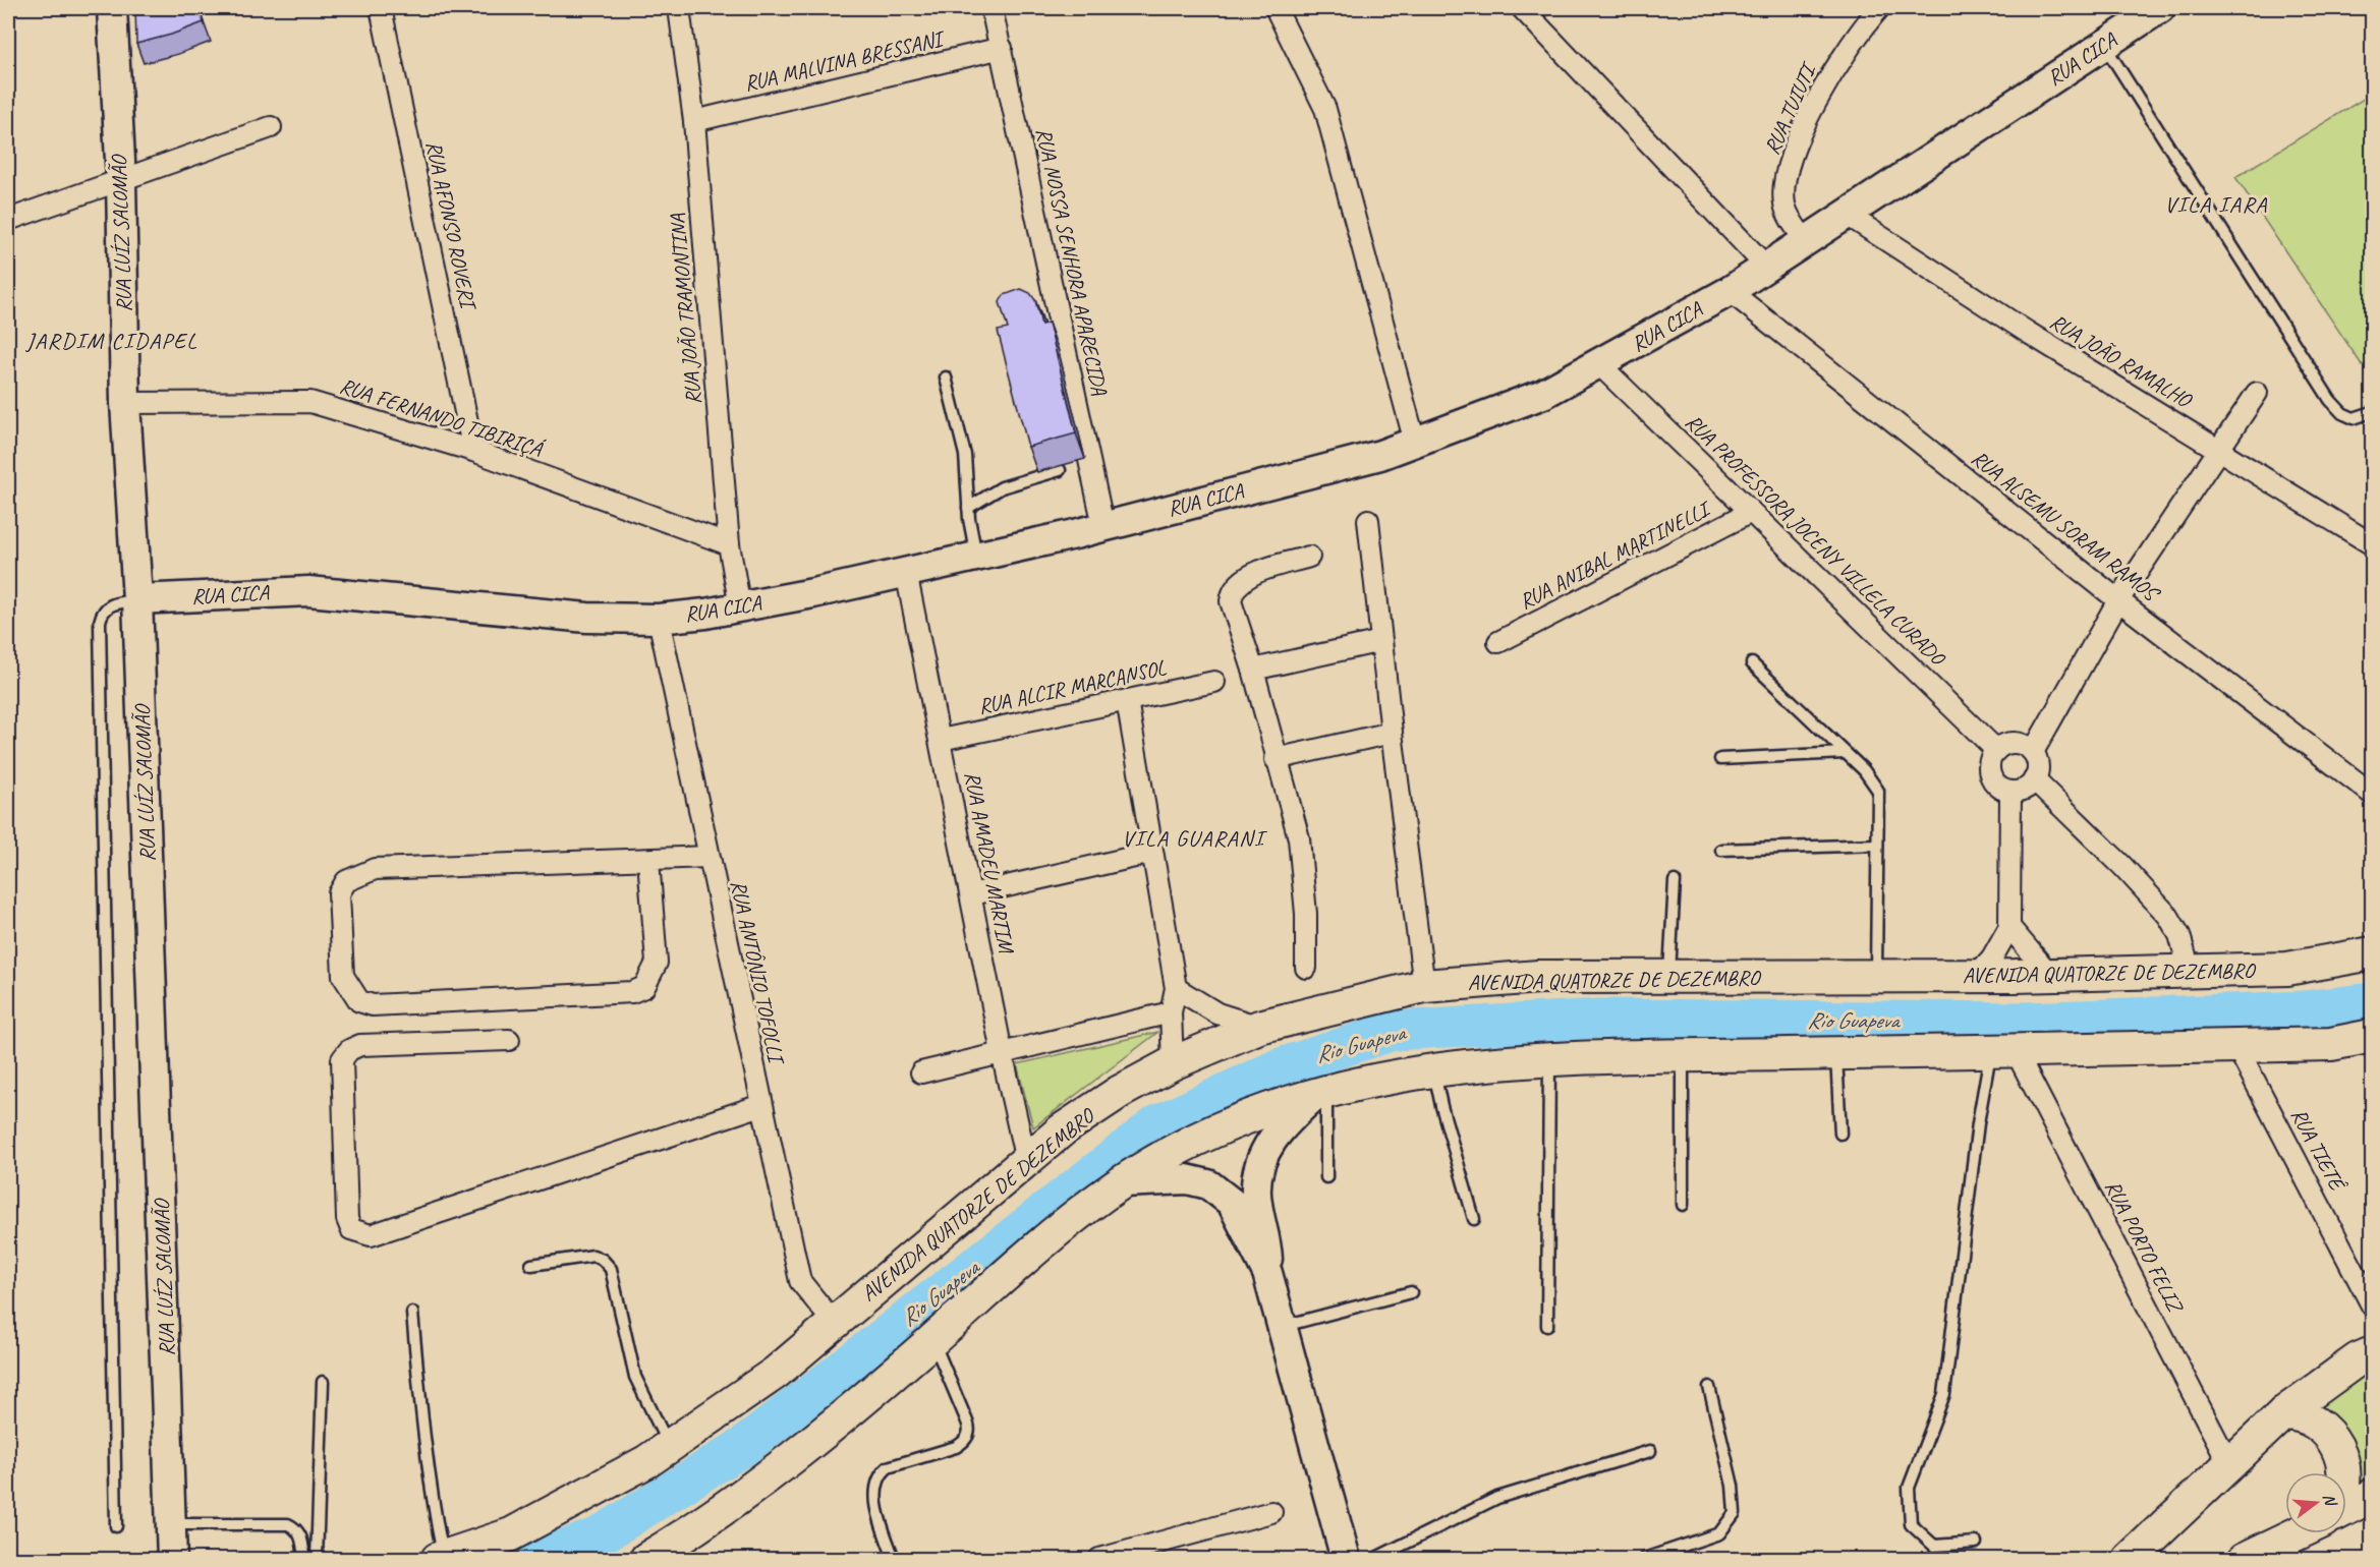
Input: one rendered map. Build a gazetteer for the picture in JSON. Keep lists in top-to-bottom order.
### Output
{
  "streets": {
    "main road": ["AVENIDA QUATORZE DE DEZEMBRO"],
    "street": [
      "RUA CICA",
      "RUA MALVINA BRESSANI",
      "RUA TUIUTI",
      "RUA AFONSO ROVERI",
      "RUA LUÍZ SALOMÃO",
      "RUA NOSSA SENHORA APARECIDA",
      "RUA JOÃO TRAMONTINA",
      "RUA JOÃO RAMALHO",
      "RUA FERNANDO TIBIRIÇÁ",
      "RUA ALSEMU SORAM RAMOS",
      "RUA PROFESSORA JOCENY VILLELA CURADO",
      "RUA ANIBAL MARTINELLI",
      "RUA ALCIR MARCANSOL",
      "RUA AMADEU MARTIM",
      "RUA ANTÔNIO TOFOLLI",
      "RUA TIETÊ",
      "RUA PORTO FELIZ"
    ]
  },
  "crossings": [
    ["RUA CICA", "RUA TUIUTI"],
    ["RUA CICA", "RUA LUÍZ SALOMÃO"],
    ["RUA CICA", "RUA NOSSA SENHORA APARECIDA"],
    ["RUA CICA", "RUA JOÃO TRAMONTINA"],
    ["RUA CICA", "RUA JOÃO RAMALHO"],
    ["RUA CICA", "RUA ALSEMU SORAM RAMOS"],
    ["RUA CICA", "RUA PROFESSORA JOCENY VILLELA CURADO"],
    ["RUA CICA", "RUA AMADEU MARTIM"],
    ["RUA CICA", "RUA ANTÔNIO TOFOLLI"],
    ["RUA MALVINA BRESSANI", "RUA NOSSA SENHORA APARECIDA"],
    ["RUA MALVINA BRESSANI", "RUA JOÃO TRAMONTINA"],
    ["RUA AFONSO ROVERI", "RUA FERNANDO TIBIRIÇÁ"],
    ["RUA LUÍZ SALOMÃO", "RUA FERNANDO TIBIRIÇÁ"],
    ["RUA JOÃO TRAMONTINA", "RUA FERNANDO TIBIRIÇÁ"],
    ["RUA PROFESSORA JOCENY VILLELA CURADO", "RUA ANIBAL MARTINELLI"],
    ["RUA ALCIR MARCANSOL", "RUA AMADEU MARTIM"],
    ["RUA AMADEU MARTIM", "AVENIDA QUATORZE DE DEZEMBRO"],
    ["RUA ANTÔNIO TOFOLLI", "AVENIDA QUATORZE DE DEZEMBRO"]
  ],
  "districts": ["VILA IARA", "JARDIM CIDAPEL", "VILA GUARANI"],
  "water": ["Rio Guapeva"],
  "north": "right"
}
